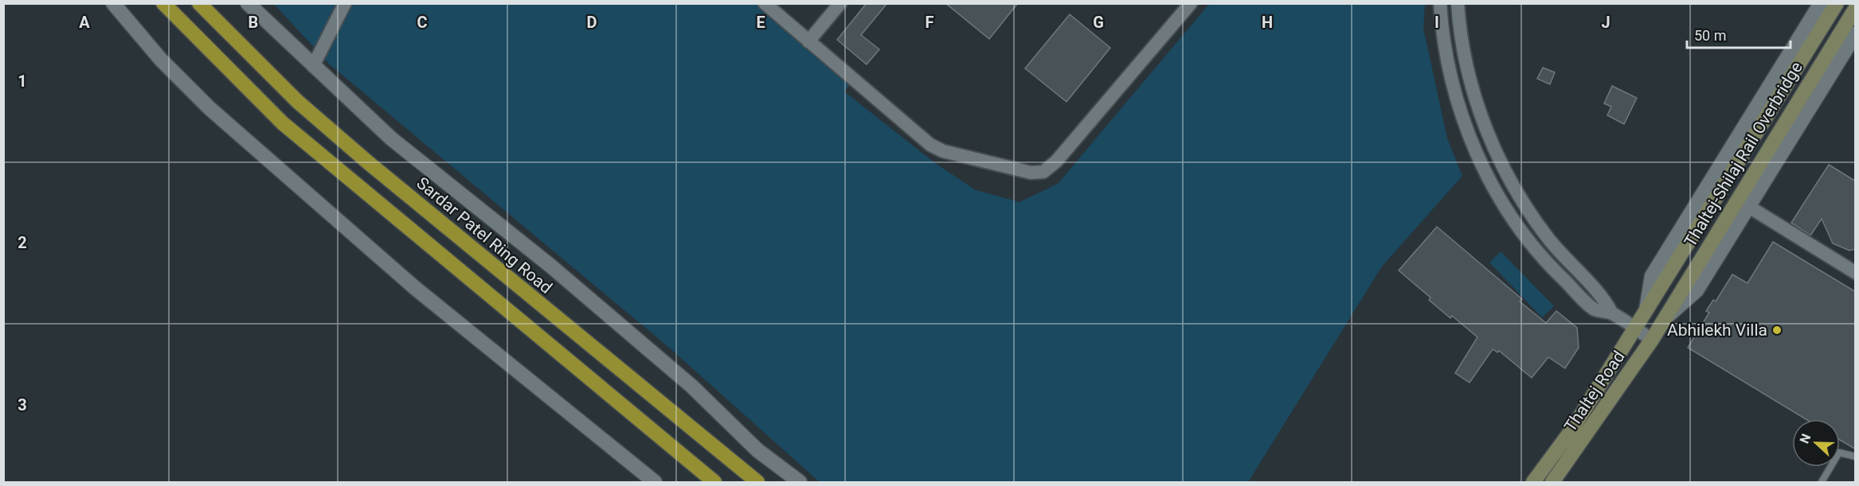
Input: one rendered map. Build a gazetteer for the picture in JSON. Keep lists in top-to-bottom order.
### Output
{
  "streets": {
    "highway": ["Sardar Patel Ring Road"],
    "main road": ["Thaltej-Shilaj Rail Overbridge", "Thaltej Road"]
  },
  "crossings": [
    ["Thaltej-Shilaj Rail Overbridge", "Thaltej Road"]
  ],
  "places": ["Abhilekh Villa"],
  "scale_bar": "50 m",
  "north": "left",
  "grid": {
    "columns": [
      "A",
      "B",
      "C",
      "D",
      "E",
      "F",
      "G",
      "H",
      "I",
      "J"
    ],
    "rows": ["1", "2", "3"]
  }
}
